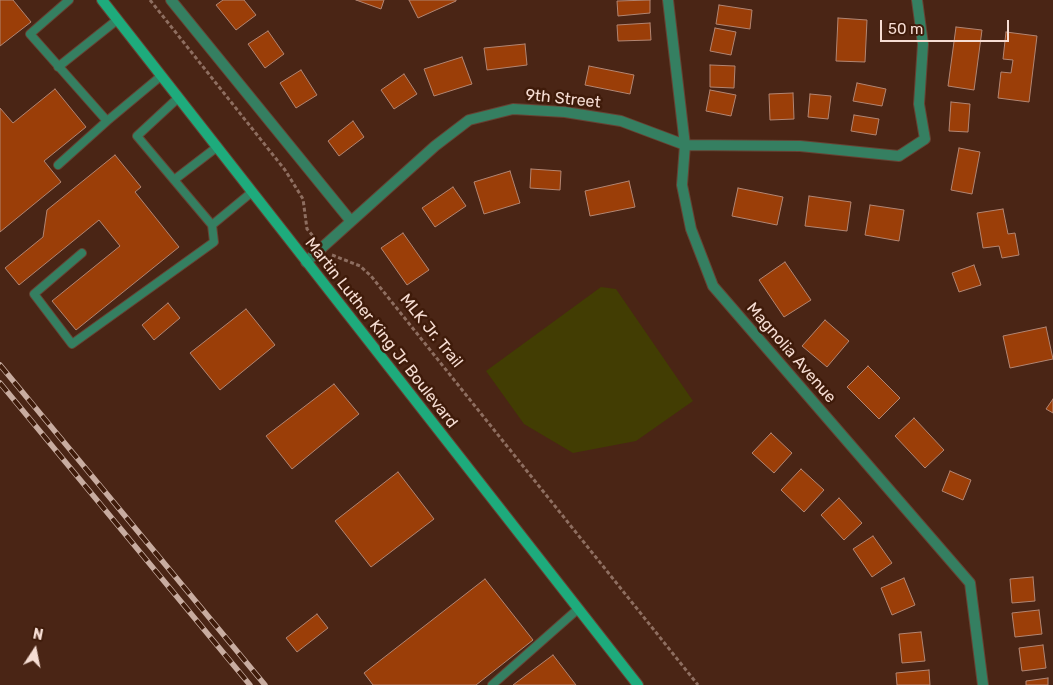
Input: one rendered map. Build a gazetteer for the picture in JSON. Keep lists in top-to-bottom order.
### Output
{
  "streets": {
    "main road": ["Martin Luther King Jr Boulevard"],
    "street": ["9th Street", "Magnolia Avenue"],
    "path": ["MLK Jr. Trail"]
  },
  "crossings": [
    ["9th Street", "MLK Jr. Trail"],
    ["9th Street", "Martin Luther King Jr Boulevard"],
    ["9th Street", "Magnolia Avenue"]
  ],
  "scale_bar": "50 m",
  "north": "top"
}
